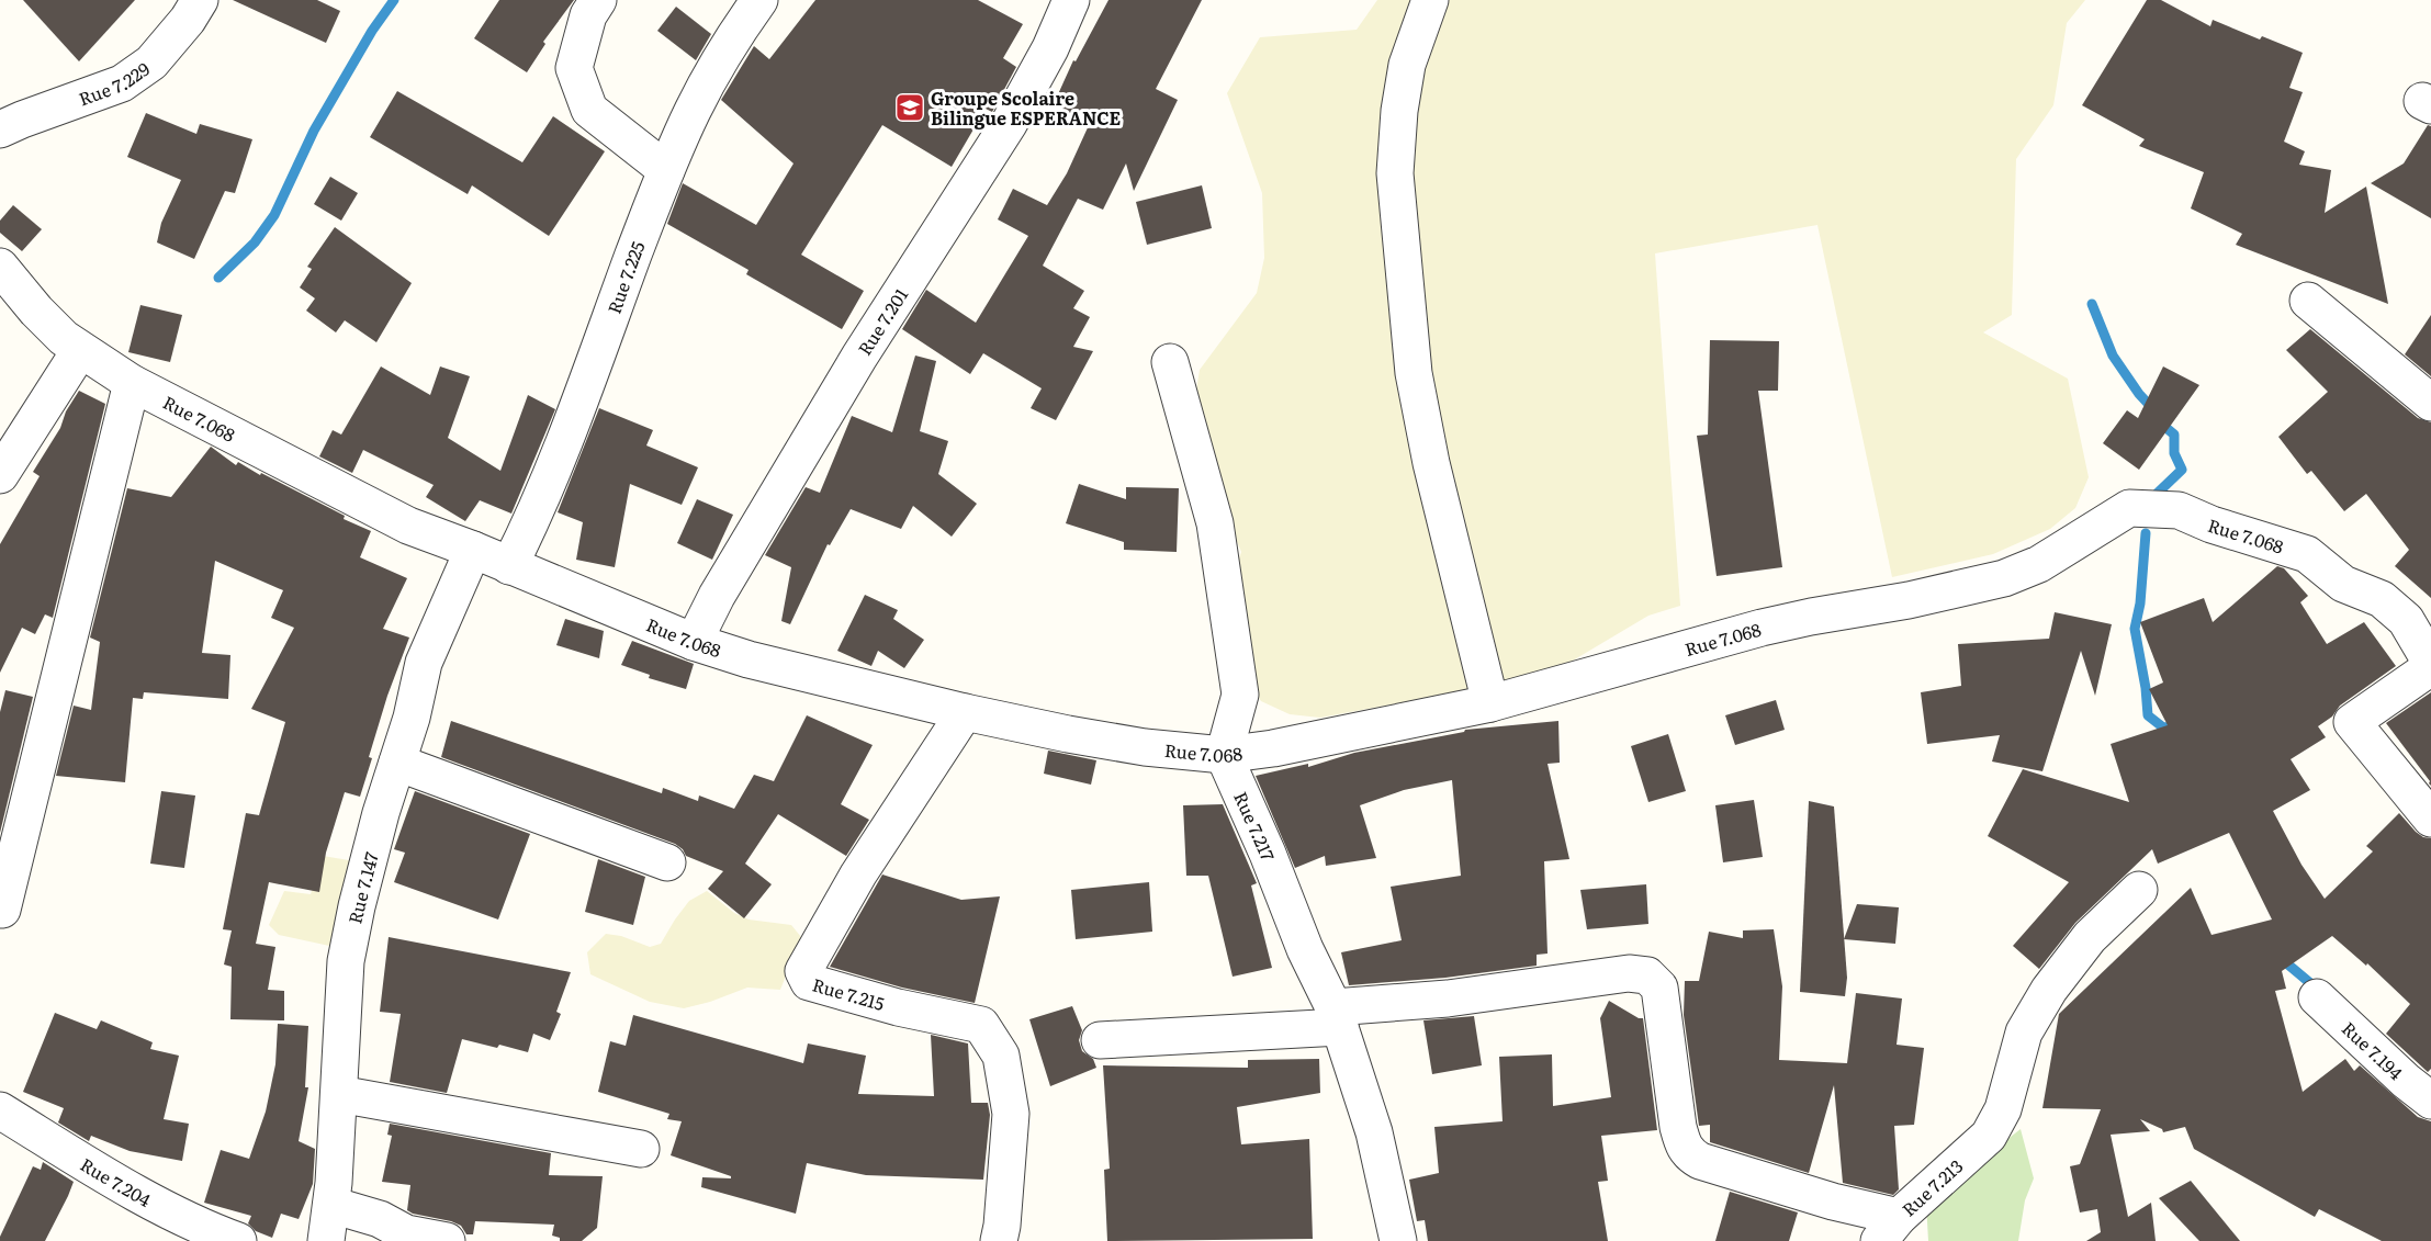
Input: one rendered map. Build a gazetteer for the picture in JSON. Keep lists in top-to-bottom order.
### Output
{
  "streets": {
    "street": [
      "Rue 7.229",
      "Rue 7.225",
      "Rue 7.201",
      "Rue 7.068",
      "Rue 7.217",
      "Rue 7.147",
      "Rue 7.215",
      "Rue 7.194",
      "Rue 7.204",
      "Rue 7.213"
    ]
  },
  "crossings": [
    ["Rue 7.225", "Rue 7.068"],
    ["Rue 7.201", "Rue 7.068"],
    ["Rue 7.068", "Rue 7.217"],
    ["Rue 7.068", "Rue 7.147"],
    ["Rue 7.068", "Rue 7.215"]
  ],
  "places": {
    "school or university": ["Groupe Scolaire Bilingue ESPERANCE"]
  }
}
